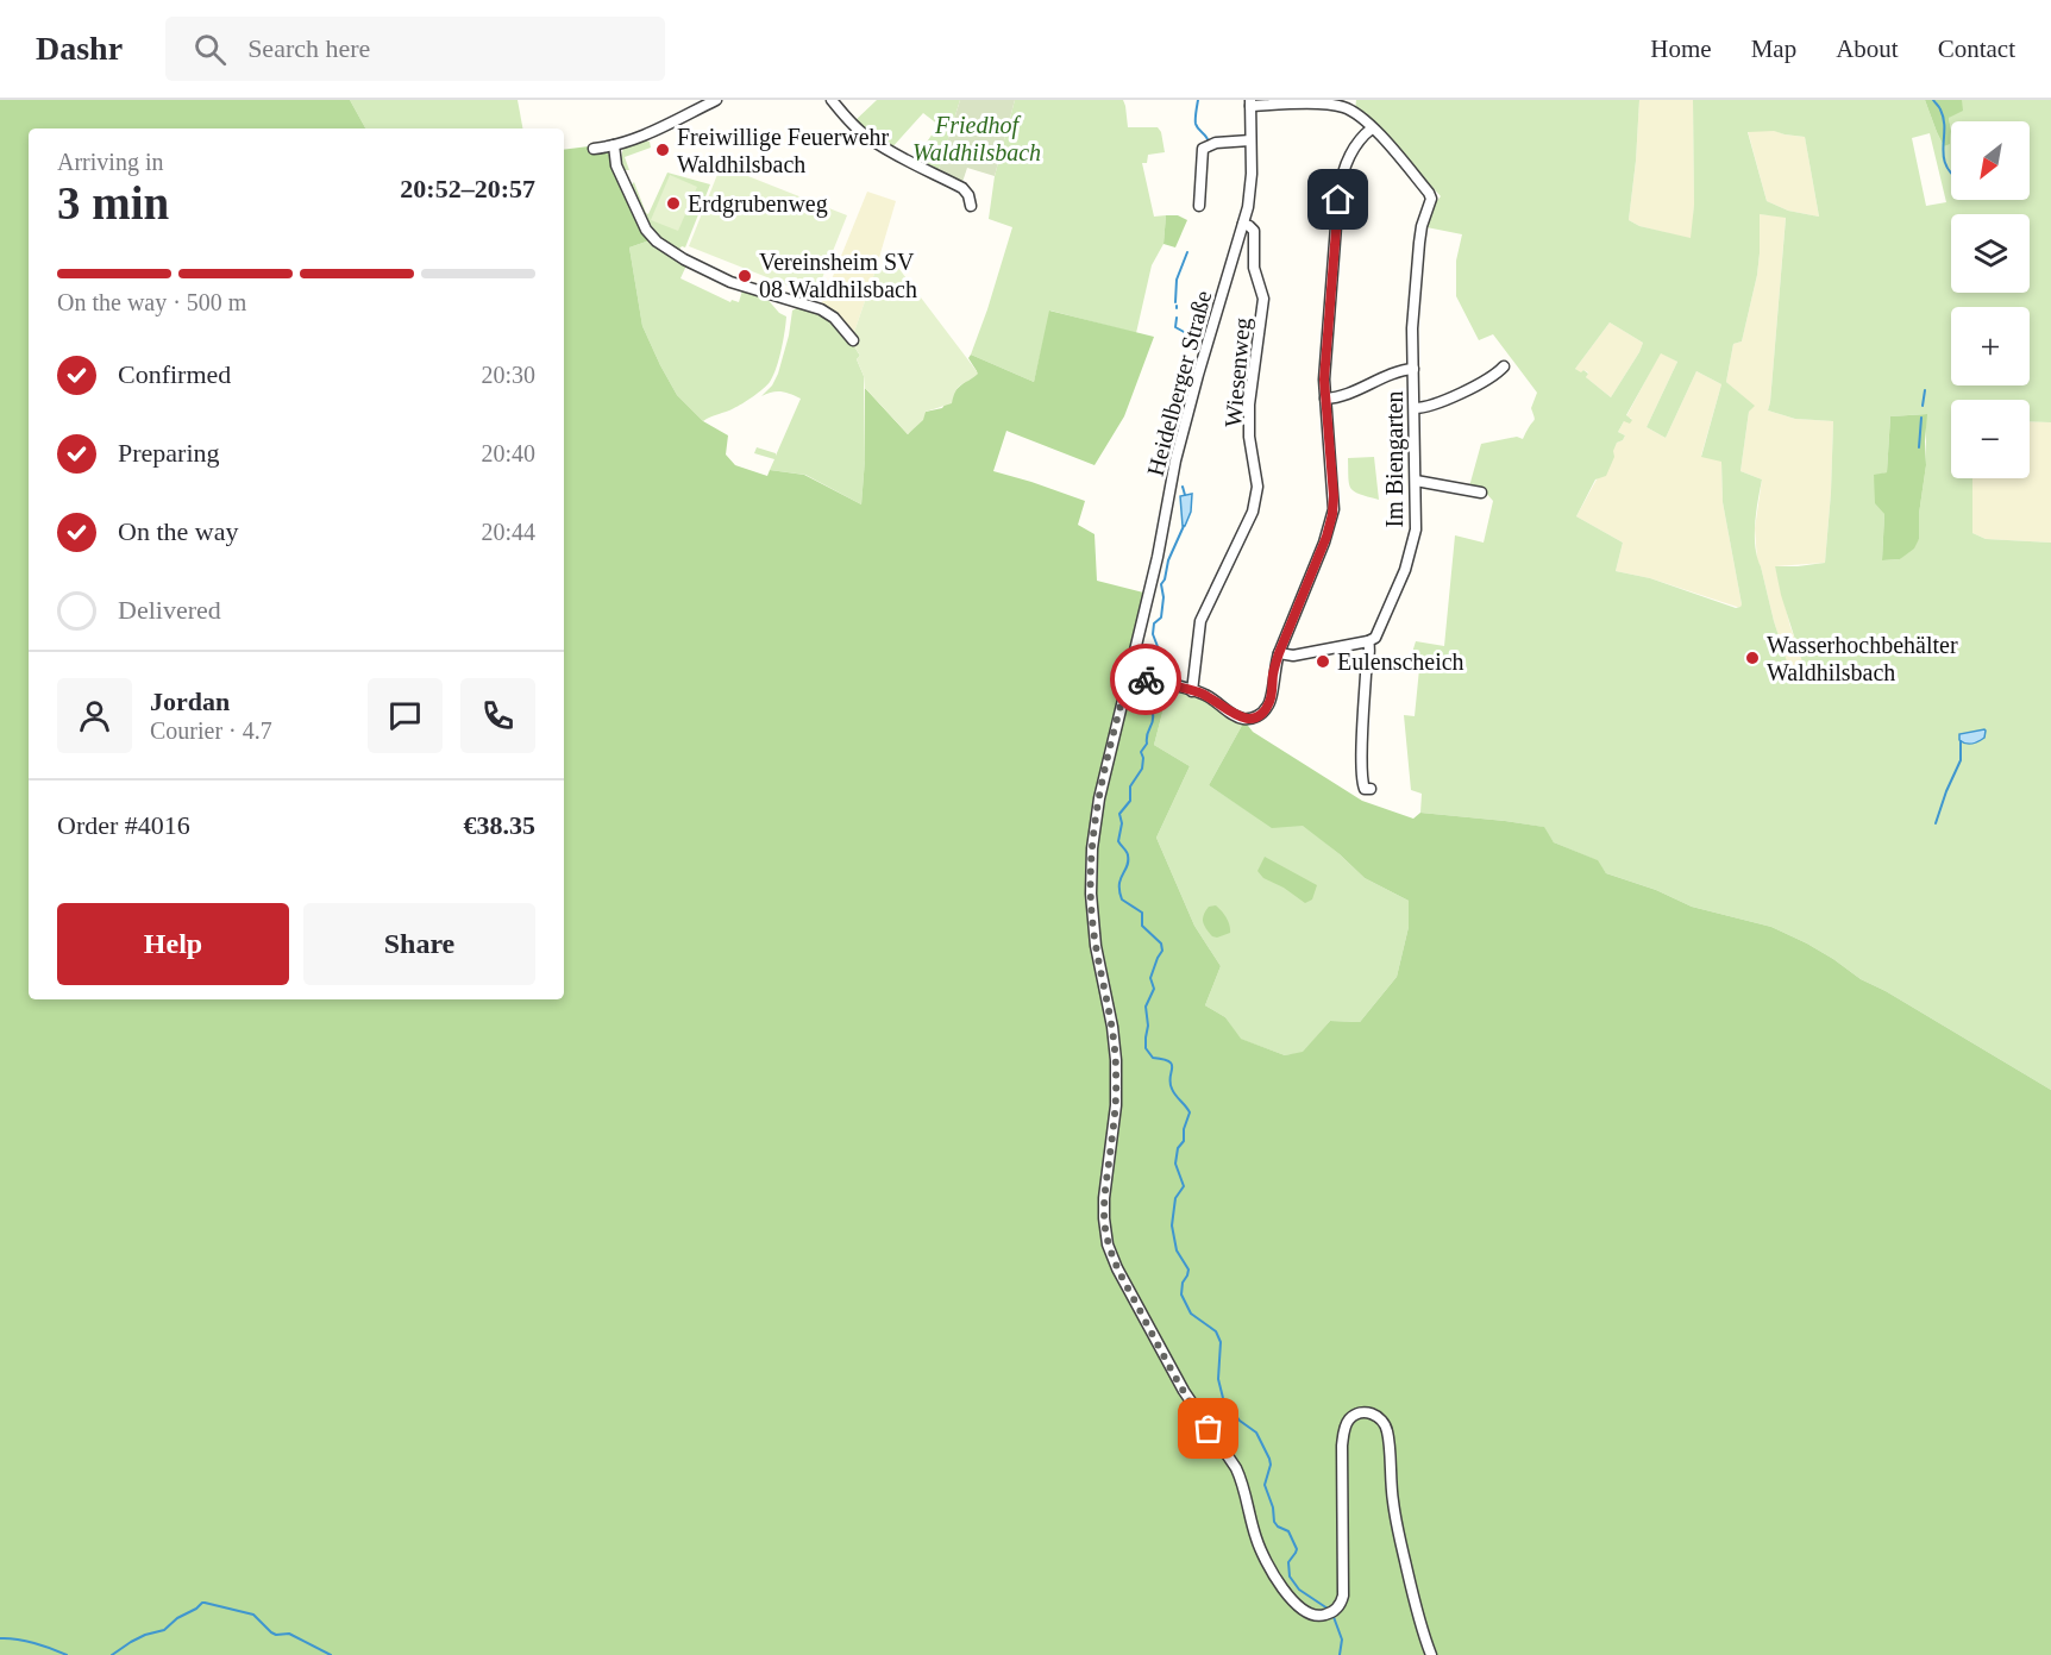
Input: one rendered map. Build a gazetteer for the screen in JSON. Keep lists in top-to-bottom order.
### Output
{
  "streets": {
    "street": ["Wiesenweg", "Heidelberger Straße", "Im Biengarten"]
  },
  "crossings": [
    ["Wiesenweg", "Heidelberger Straße"]
  ],
  "parks": ["Friedhof Waldhilsbach"],
  "places": [
    "Freiwillige Feuerwehr Waldhilsbach",
    "Erdgrubenweg",
    "Vereinsheim SV 08 Waldhilsbach",
    "Wasserhochbehälter Waldhilsbach",
    "Eulenscheich"
  ],
  "north": "bottom left",
  "page": {
    "header": "Dashr",
    "search": "Search here",
    "nav": [
      "Home",
      "Map",
      "About",
      "Contact"
    ],
    "map_buttons": ["+", "−"],
    "heading": ["3 min", "Arriving in", "20:52–20:57"],
    "panel": [
      "Jordan",
      "Courier · 4.7",
      "Order #4016",
      "€38.35"
    ],
    "bar": "On the way · 500 m",
    "list": [
      ["Confirmed", "20:30"],
      ["Preparing", "20:40"],
      ["On the way", "20:44"],
      "Delivered"
    ],
    "buttons": ["Help", "Share"]
  }
}
